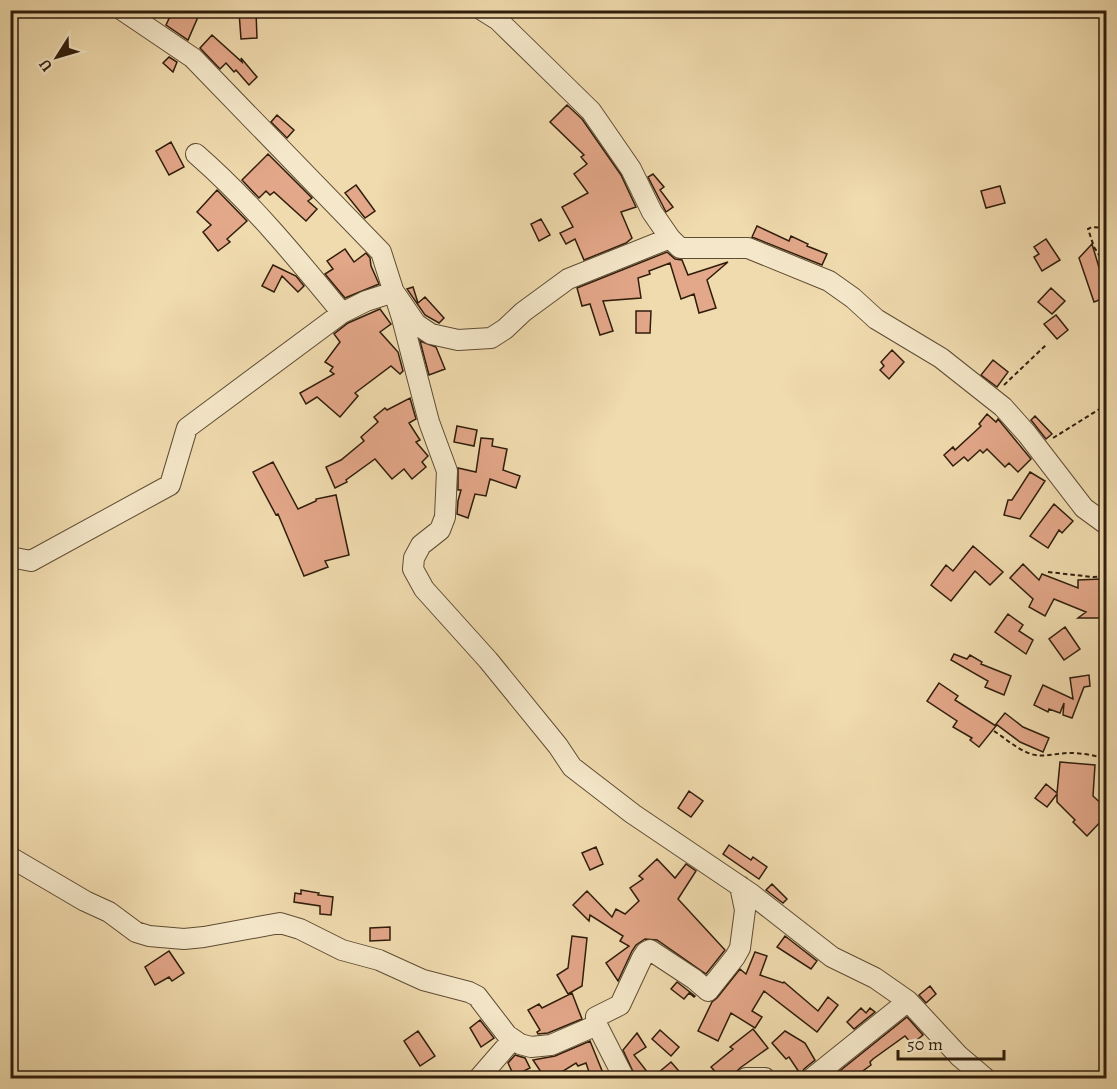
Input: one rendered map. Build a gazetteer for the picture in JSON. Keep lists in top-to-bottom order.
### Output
{
  "scale_bar": "50 m",
  "north": "bottom left"
}
